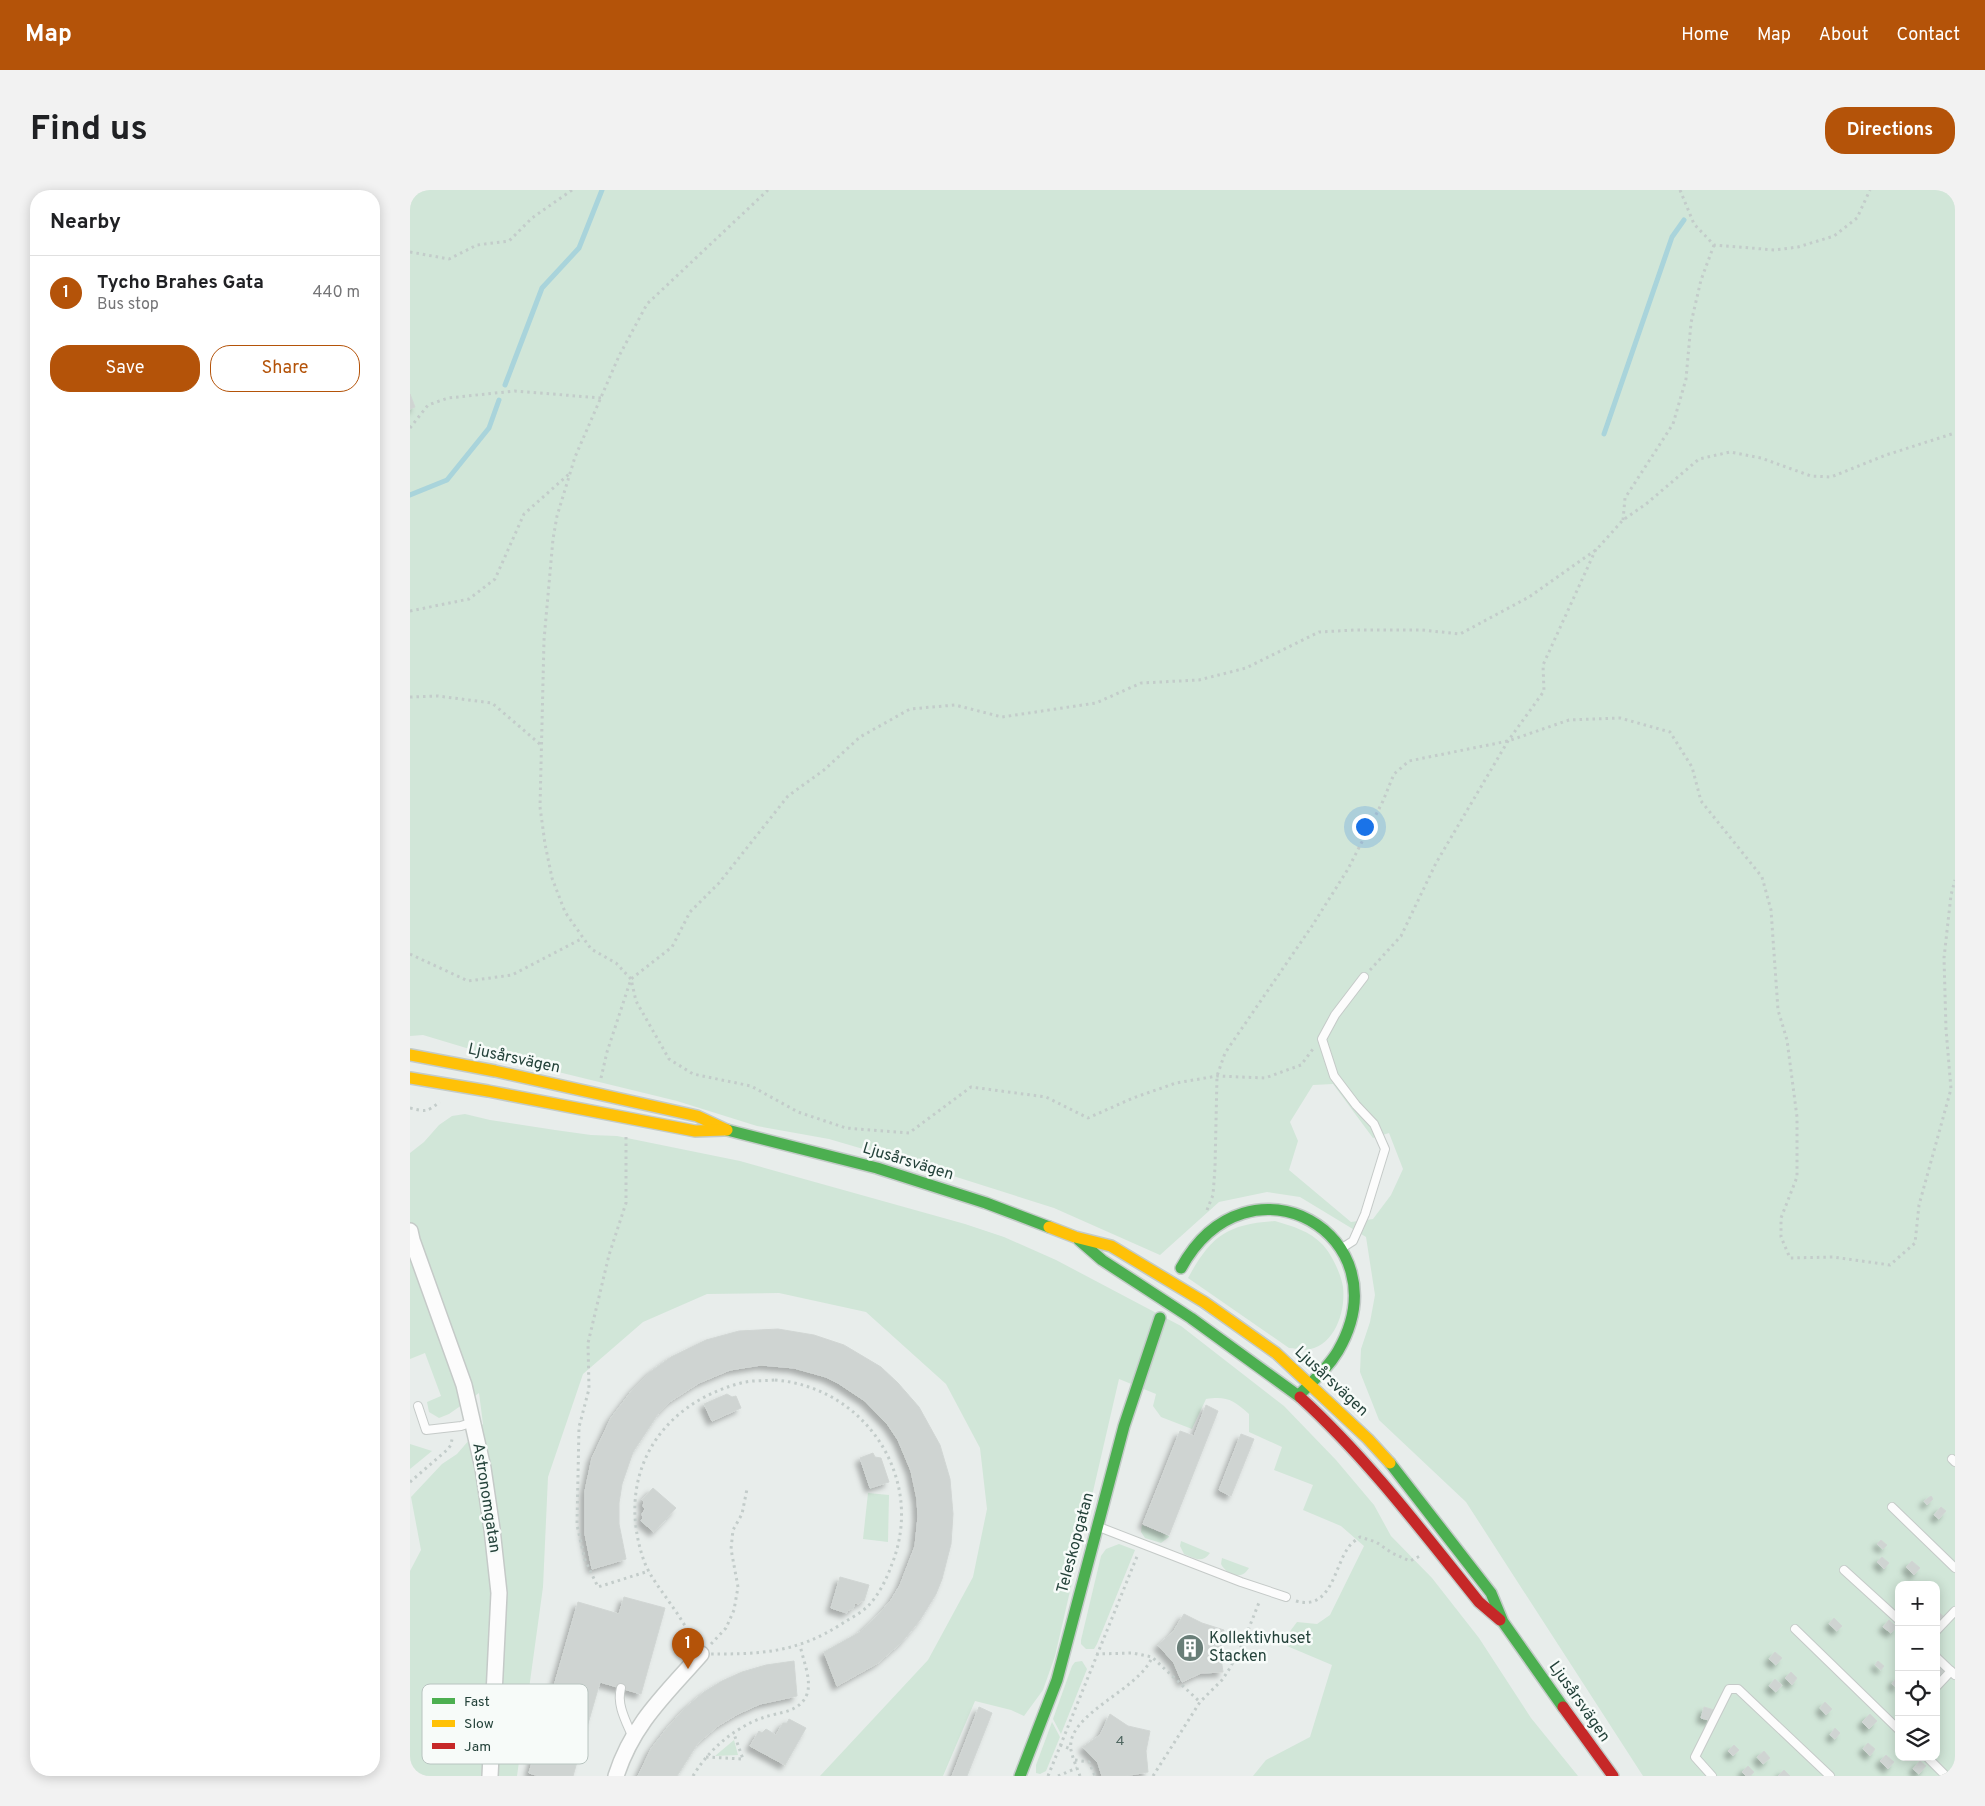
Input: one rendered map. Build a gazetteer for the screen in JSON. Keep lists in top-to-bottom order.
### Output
{
  "streets": {
    "main road": ["Ljusårsvägen", "Teleskopgatan"],
    "street": ["Astronomgatan"]
  },
  "places": {
    "building": ["Kollektivhuset Stacken"]
  },
  "house_numbers": ["4"],
  "legend": ["Fast", "Slow", "Jam"],
  "page": {
    "header": "Map",
    "nav": [
      "Home",
      "Map",
      "About",
      "Contact"
    ],
    "buttons": [
      "Directions",
      ["Save", "Share"]
    ],
    "title": "Find us",
    "heading": "Nearby",
    "list": [
      {
        "mark": "1",
        "name": "Tycho Brahes Gata",
        "note": "Bus stop",
        "value": "440 m"
      }
    ],
    "map_buttons": ["+", "−"],
    "pins": "1"
  }
}
